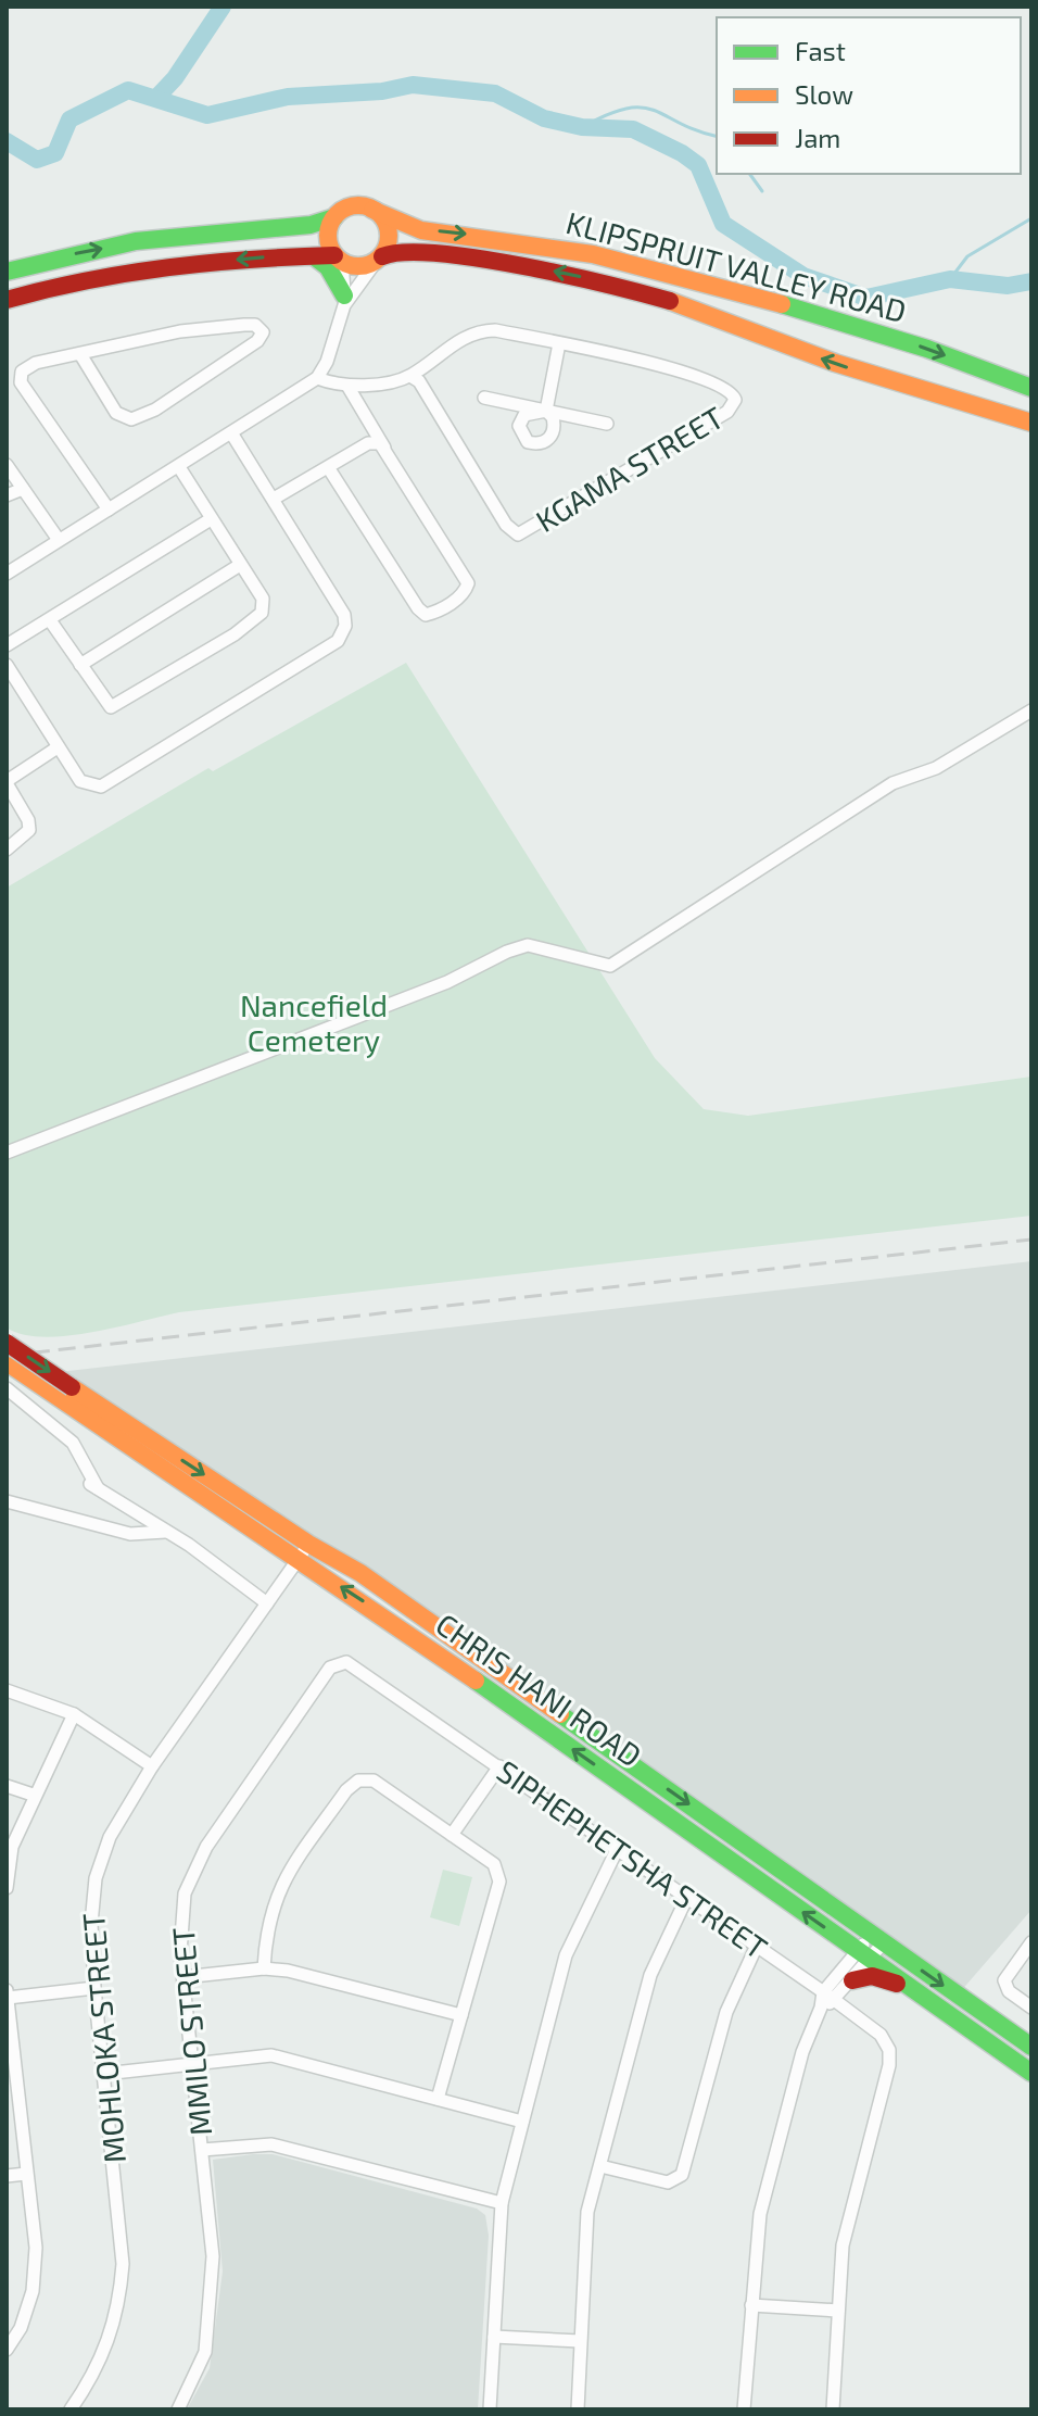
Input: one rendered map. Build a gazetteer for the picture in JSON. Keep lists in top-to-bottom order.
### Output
{
  "streets": {
    "main road": ["KLIPSPRUIT VALLEY ROAD", "CHRIS HANI ROAD"],
    "street": [
      "KGAMA STREET",
      "SIPHEPHETSHA STREET",
      "MMILO STREET",
      "MOHLOKA STREET"
    ]
  },
  "crossings": [
    ["CHRIS HANI ROAD", "MOHLOKA STREET"],
    ["SIPHEPHETSHA STREET", "MMILO STREET"]
  ],
  "parks": ["Nancefield Cemetery"],
  "legend": ["Fast", "Slow", "Jam"]
}
